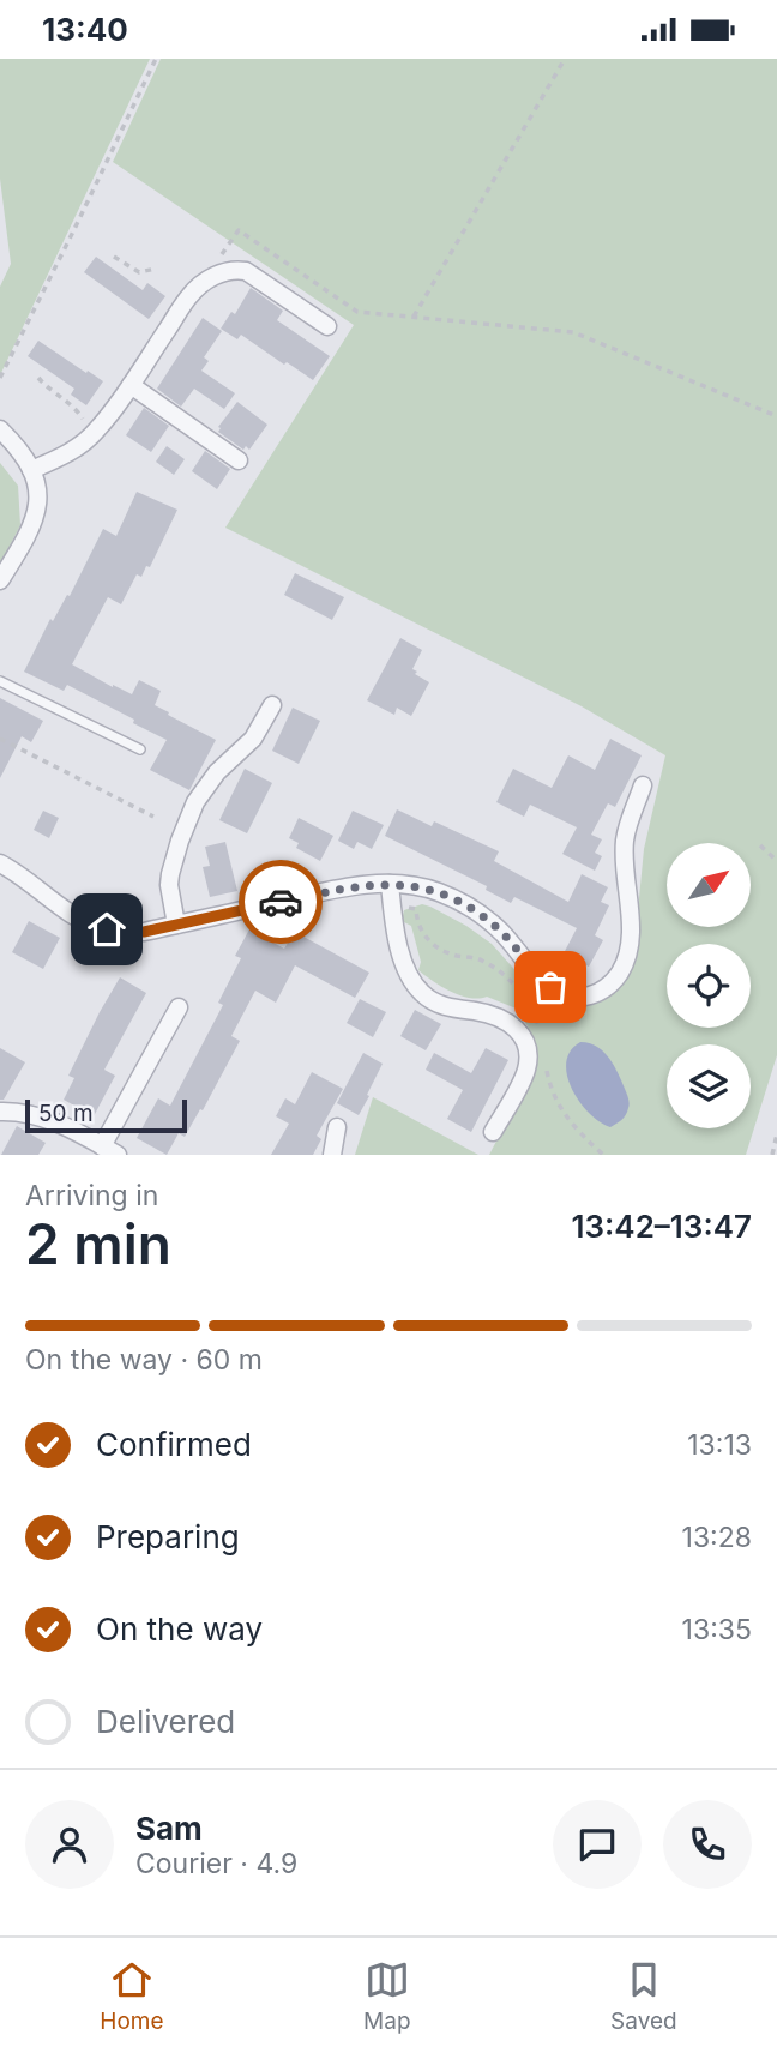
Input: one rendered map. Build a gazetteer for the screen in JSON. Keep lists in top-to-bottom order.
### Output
{
  "scale_bar": "50 m",
  "north": "top right",
  "page": {
    "status": "13:40",
    "scale": "50 m",
    "heading": ["2 min", "Arriving in", "13:42–13:47"],
    "panel": ["Sam", "Courier · 4.9"],
    "bar": "On the way · 60 m",
    "list": [
      ["Confirmed", "13:13"],
      ["Preparing", "13:28"],
      ["On the way", "13:35"],
      "Delivered"
    ],
    "tabs": ["Home", "Map", "Saved"]
  }
}
